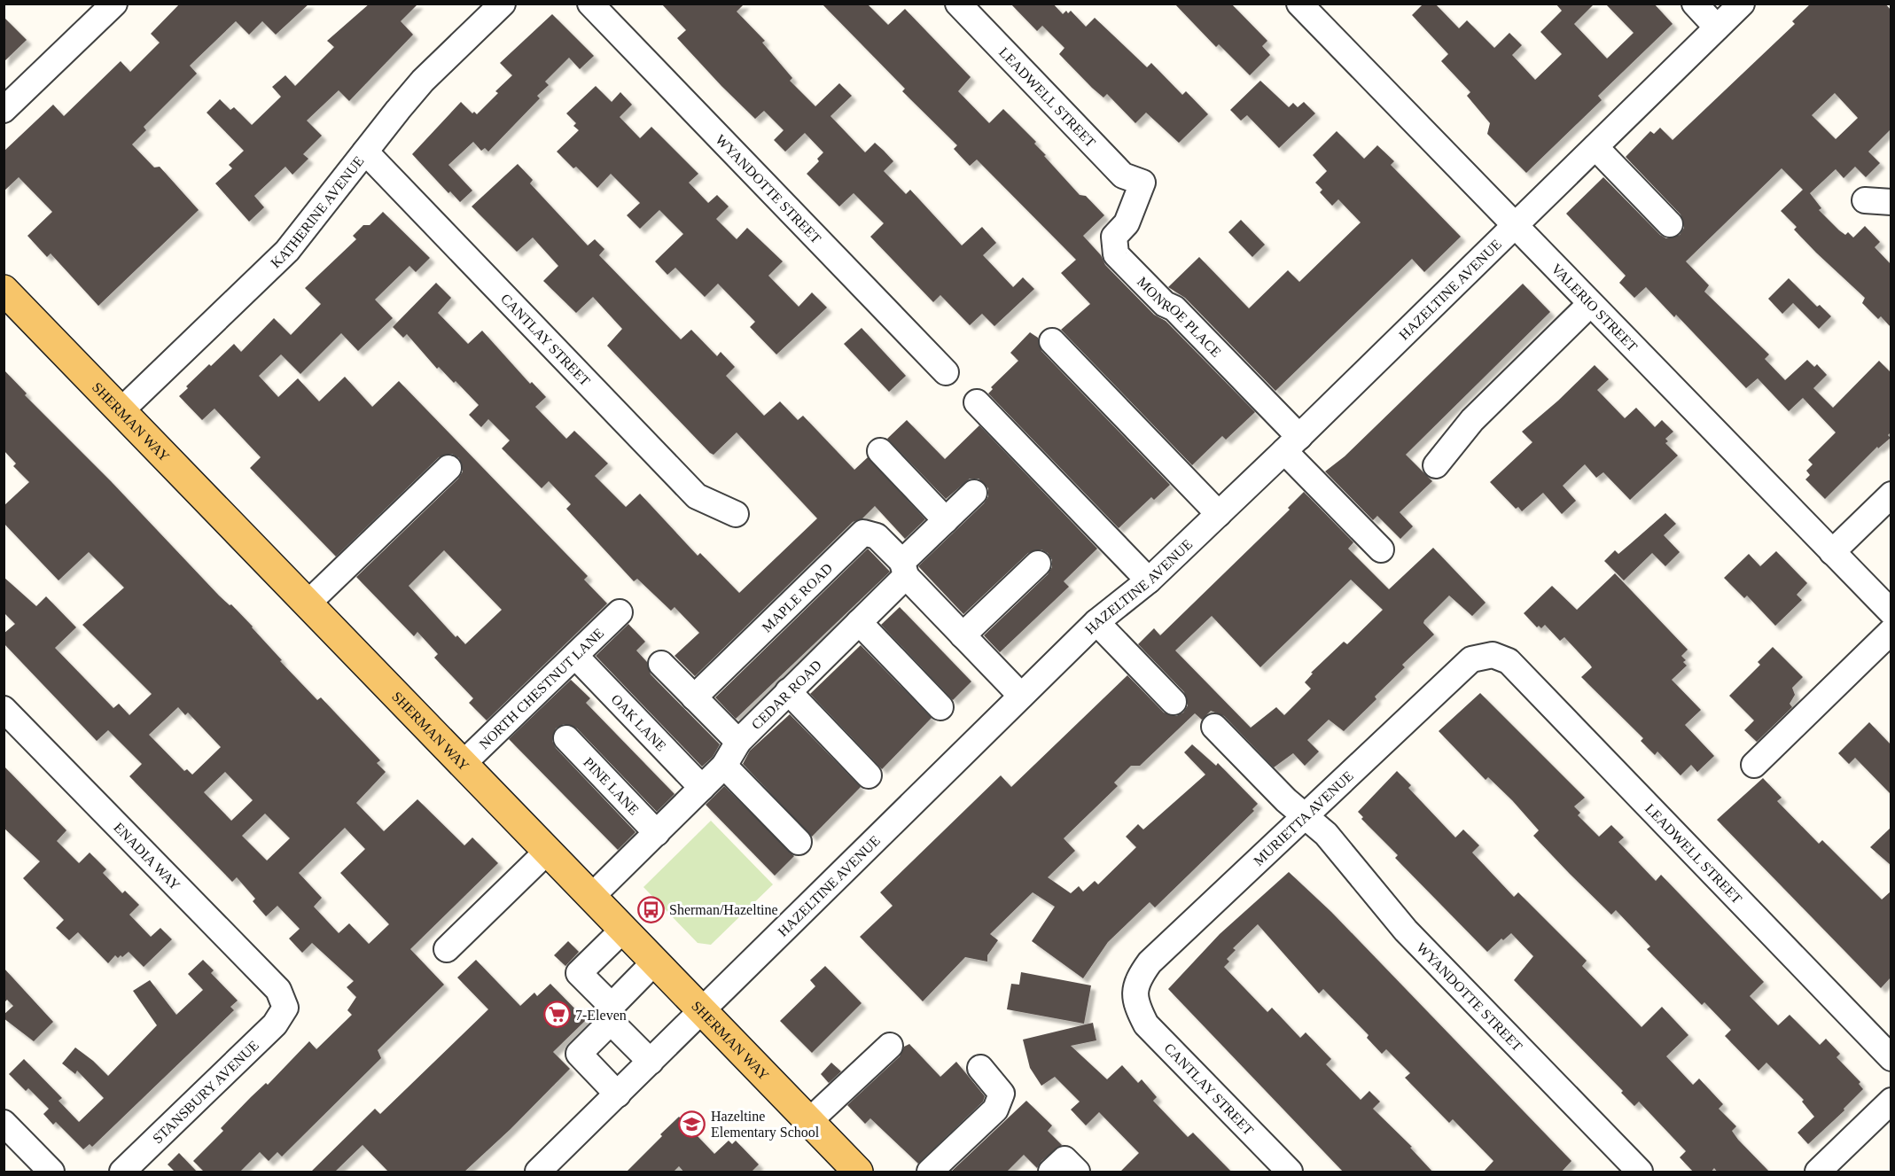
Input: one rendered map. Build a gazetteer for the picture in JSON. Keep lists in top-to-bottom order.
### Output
{
  "streets": {
    "main road": ["SHERMAN WAY"],
    "street": [
      "LEADWELL STREET",
      "WYANDOTTE STREET",
      "KATHERINE AVENUE",
      "HAZELTINE AVENUE",
      "VALERIO STREET",
      "MONROE PLACE",
      "CANTLAY STREET",
      "MAPLE ROAD",
      "NORTH CHESTNUT LANE",
      "CEDAR ROAD",
      "OAK LANE",
      "PINE LANE",
      "MURIETTA AVENUE",
      "ENADIA WAY",
      "STANSBURY AVENUE"
    ]
  },
  "crossings": [
    ["LEADWELL STREET", "MONROE PLACE"],
    ["LEADWELL STREET", "MURIETTA AVENUE"],
    ["WYANDOTTE STREET", "MURIETTA AVENUE"],
    ["KATHERINE AVENUE", "CANTLAY STREET"],
    ["KATHERINE AVENUE", "SHERMAN WAY"],
    ["HAZELTINE AVENUE", "VALERIO STREET"],
    ["HAZELTINE AVENUE", "MONROE PLACE"],
    ["HAZELTINE AVENUE", "SHERMAN WAY"],
    ["HAZELTINE AVENUE", "MAPLE ROAD"],
    ["CANTLAY STREET", "MURIETTA AVENUE"],
    ["SHERMAN WAY", "NORTH CHESTNUT LANE"],
    ["SHERMAN WAY", "CEDAR ROAD"],
    ["MAPLE ROAD", "CEDAR ROAD"],
    ["NORTH CHESTNUT LANE", "OAK LANE"],
    ["CEDAR ROAD", "OAK LANE"],
    ["CEDAR ROAD", "PINE LANE"],
    ["ENADIA WAY", "STANSBURY AVENUE"]
  ],
  "places": {
    "bus stop": ["Sherman/Hazeltine"],
    "supermarket": ["7-Eleven"],
    "school or university": ["Hazeltine Elementary School"]
  }
}
